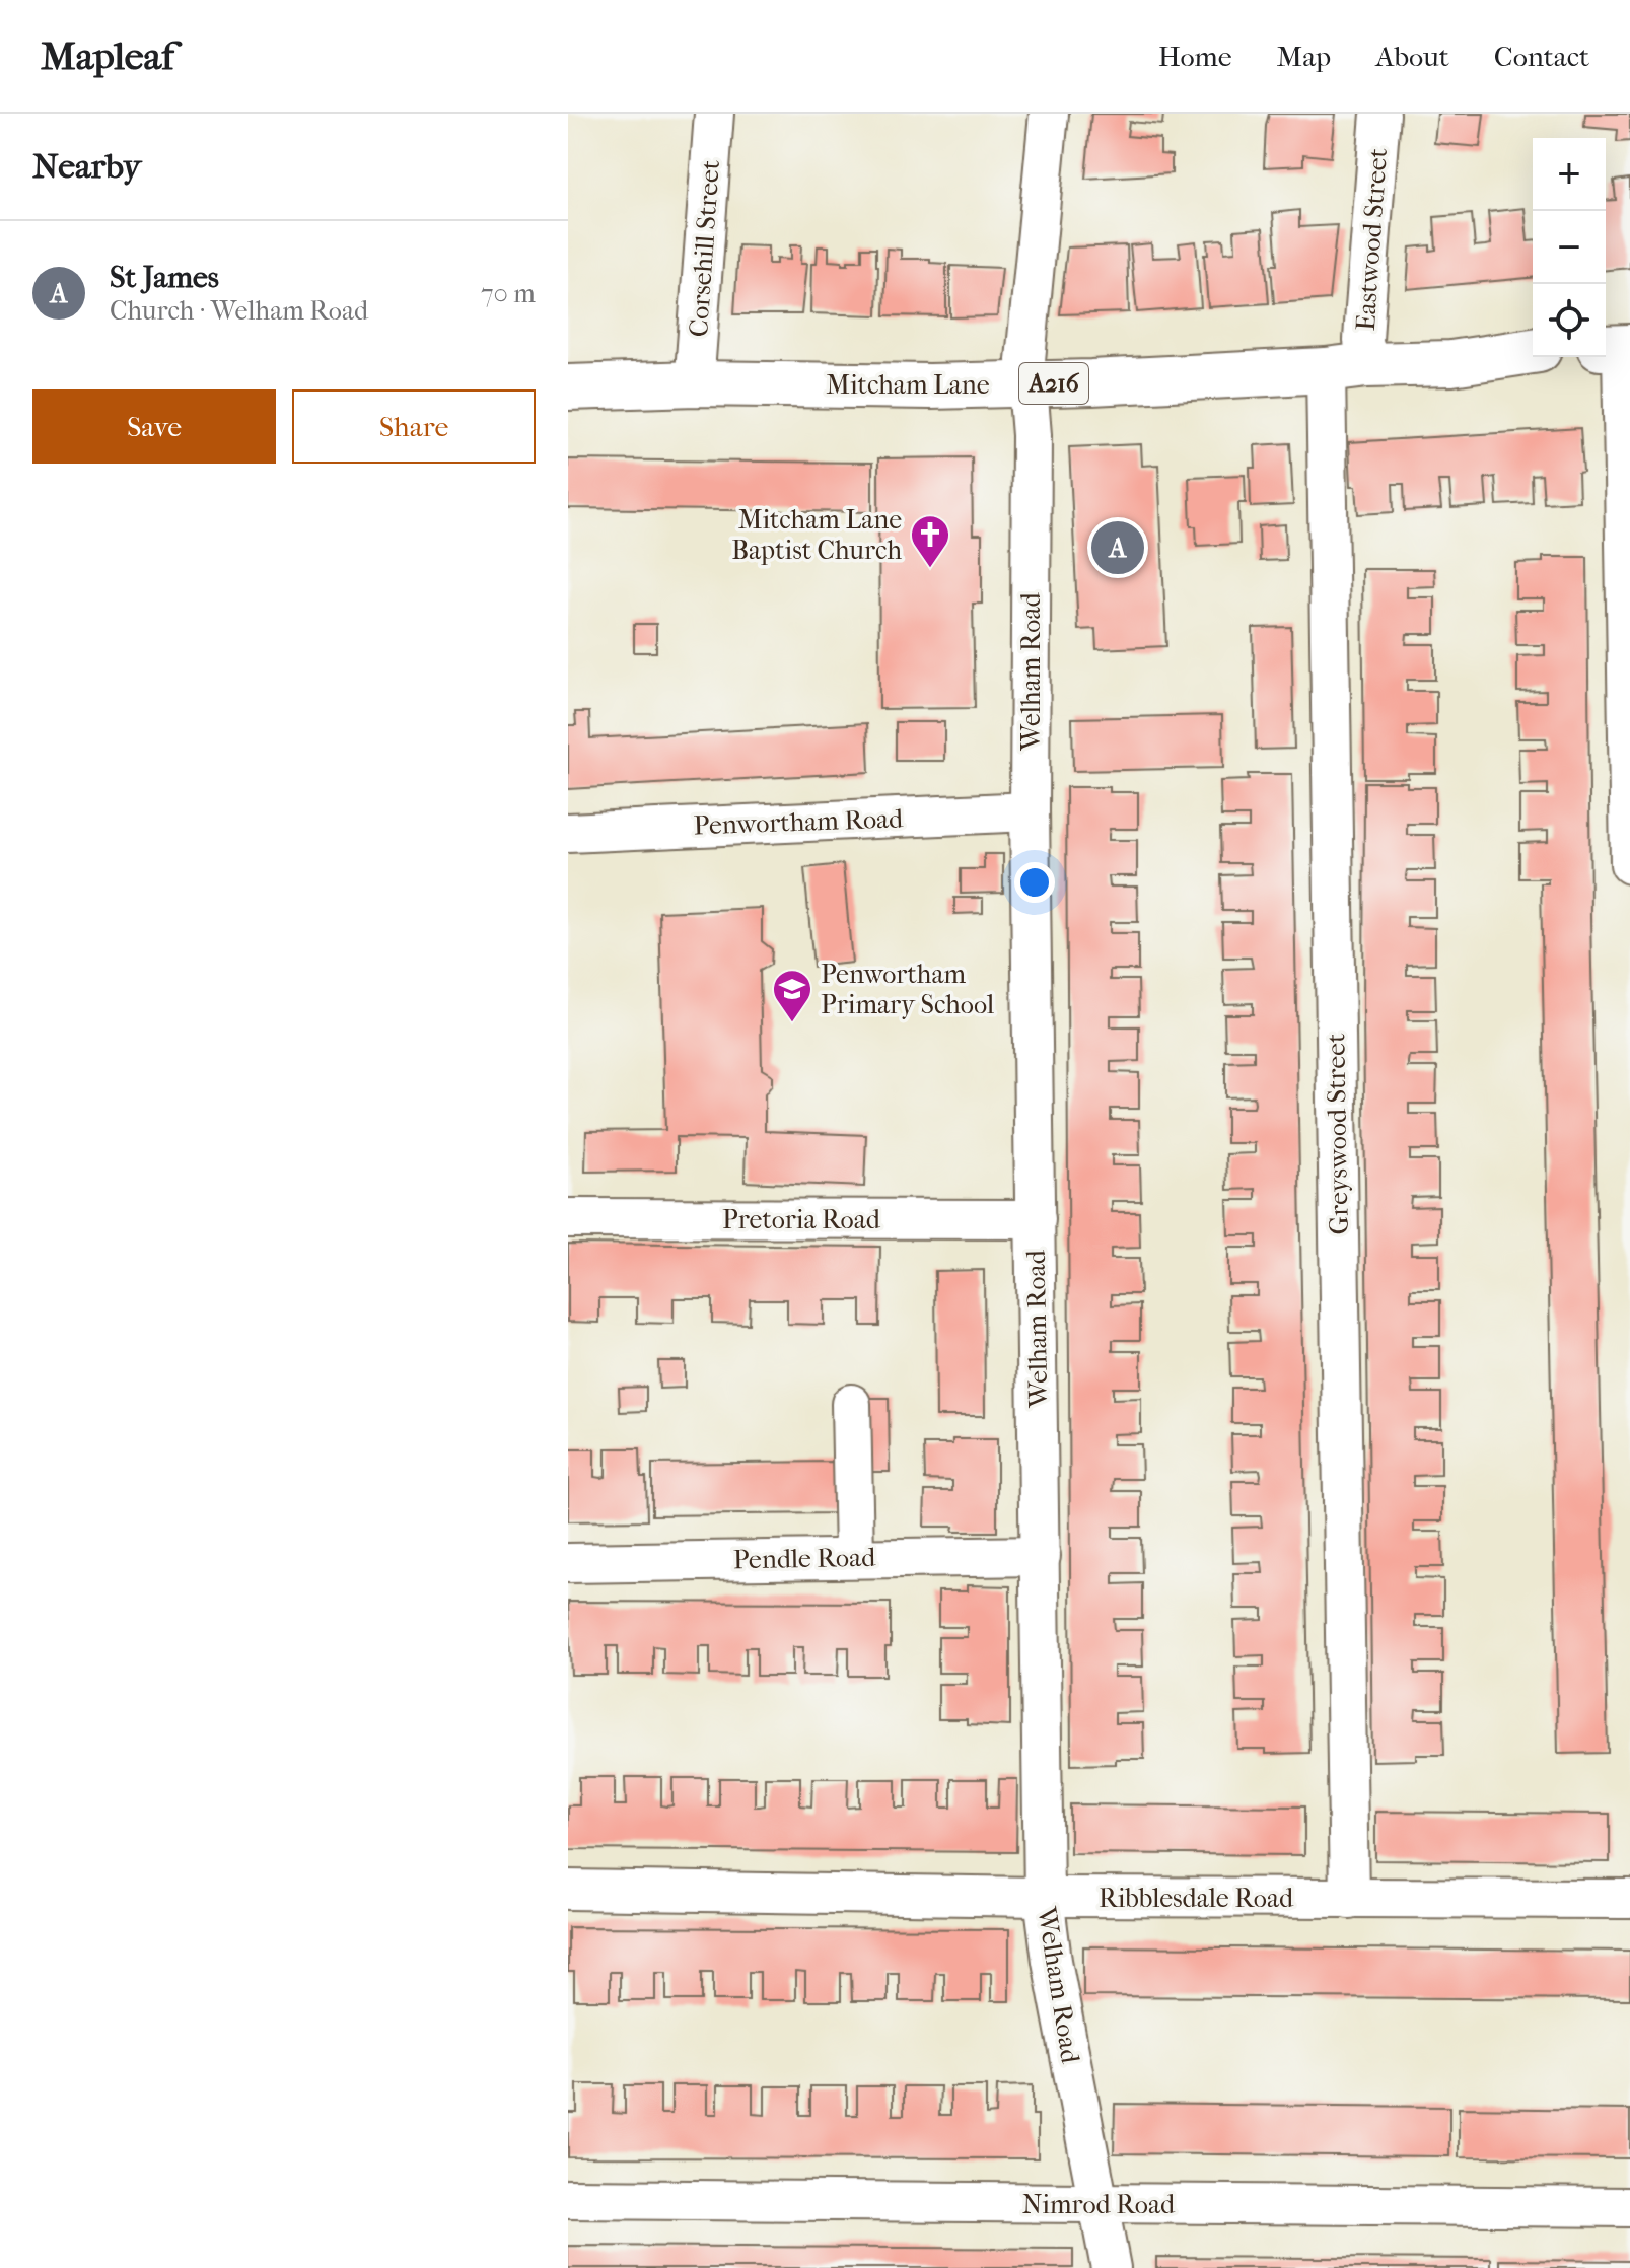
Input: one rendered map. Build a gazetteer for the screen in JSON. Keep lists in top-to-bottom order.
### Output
{
  "streets": {
    "main road": ["A216", "Mitcham Lane"],
    "street": [
      "Eastwood Street",
      "Corsehill Street",
      "Welham Road",
      "Penwortham Road",
      "Greyswood Street",
      "Pretoria Road",
      "Pendle Road",
      "Ribblesdale Road",
      "Nimrod Road"
    ]
  },
  "crossings": [
    ["Eastwood Street", "Mitcham Lane"],
    ["Eastwood Street", "Greyswood Street"],
    ["Corsehill Street", "Mitcham Lane"],
    ["Mitcham Lane", "Welham Road"],
    ["Mitcham Lane", "Greyswood Street"],
    ["Welham Road", "Penwortham Road"],
    ["Welham Road", "Pretoria Road"],
    ["Welham Road", "Pendle Road"],
    ["Welham Road", "Ribblesdale Road"],
    ["Welham Road", "Nimrod Road"],
    ["Greyswood Street", "Ribblesdale Road"]
  ],
  "places": {
    "church": ["Mitcham Lane Baptist Church"],
    "school or university": ["Penwortham Primary School"]
  },
  "page": {
    "header": "Mapleaf",
    "nav": [
      "Home",
      "Map",
      "About",
      "Contact"
    ],
    "heading": "Nearby",
    "map_buttons": ["+", "−"],
    "list": [
      {
        "mark": "A",
        "name": "St James",
        "note": "Church · Welham Road",
        "value": "70 m"
      }
    ],
    "buttons": ["Save", "Share"],
    "pins": "A"
  }
}
